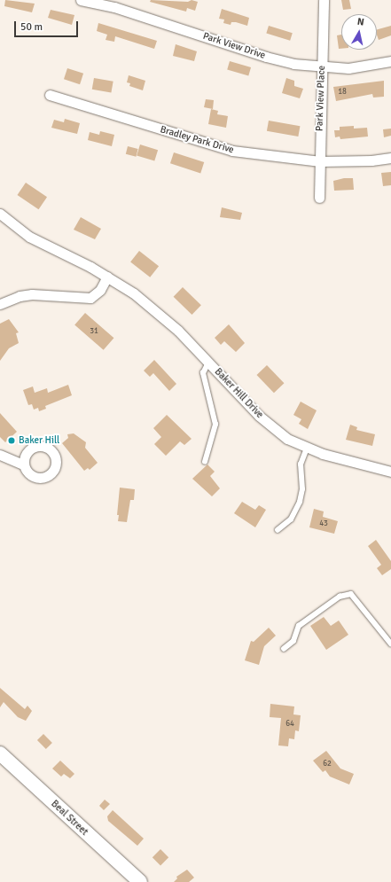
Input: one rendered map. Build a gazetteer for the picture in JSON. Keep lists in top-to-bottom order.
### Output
{
  "streets": {
    "street": [
      "Park View Drive",
      "Park View Place",
      "Bradley Park Drive",
      "Baker Hill Drive",
      "Beal Street"
    ]
  },
  "crossings": [
    ["Park View Drive", "Park View Place"],
    ["Park View Place", "Bradley Park Drive"]
  ],
  "places": ["Baker Hill"],
  "house_numbers": [
    "18",
    "31",
    "43",
    "64",
    "62"
  ],
  "scale_bar": "50 m",
  "north": "top"
}
